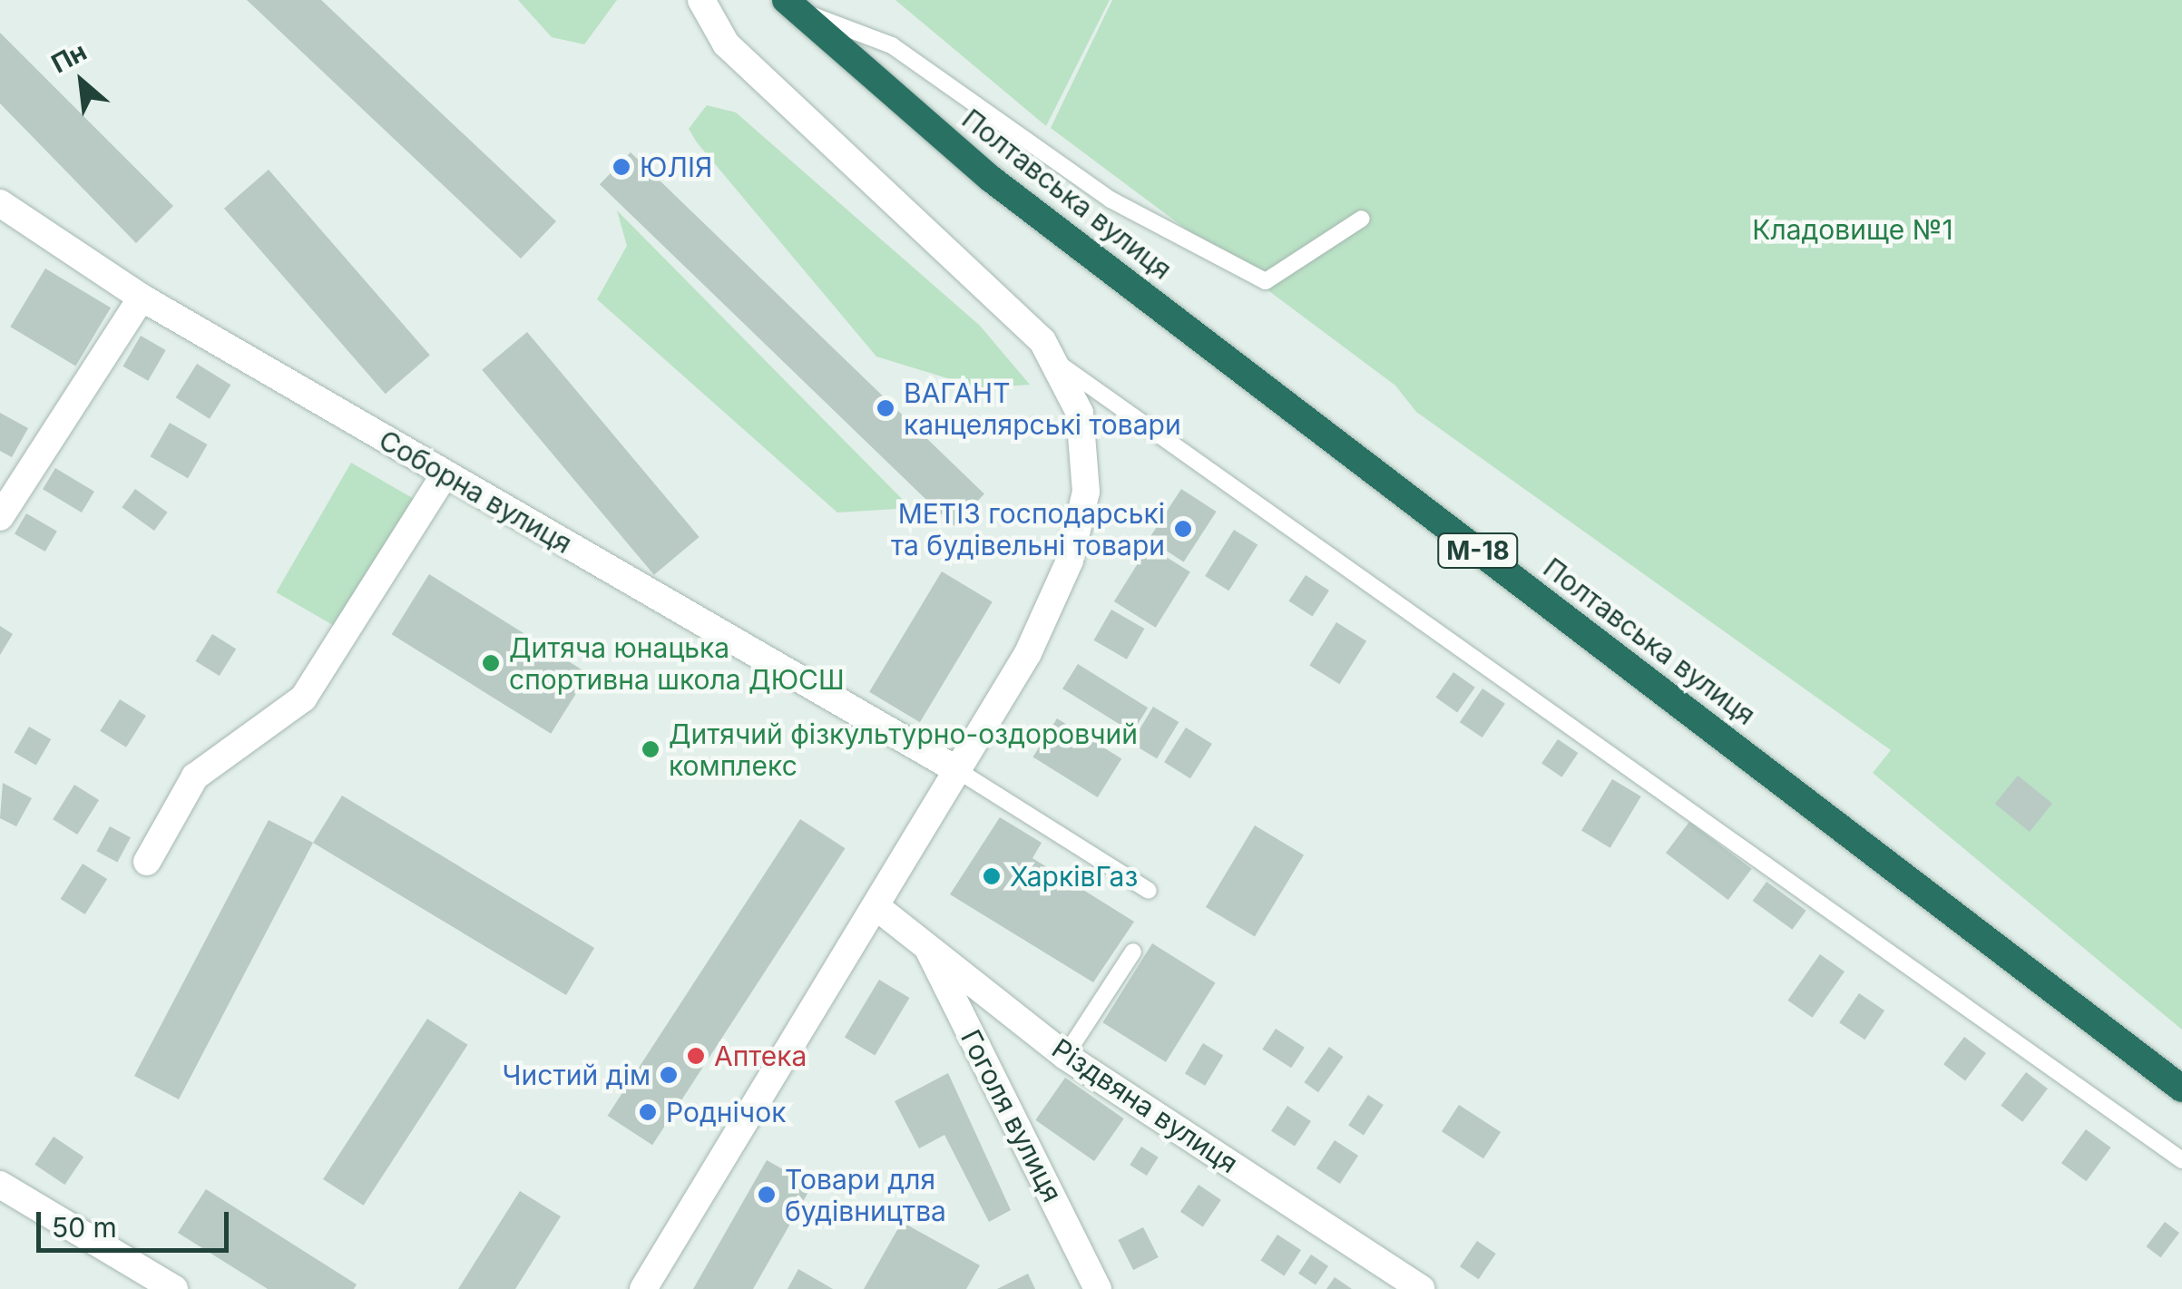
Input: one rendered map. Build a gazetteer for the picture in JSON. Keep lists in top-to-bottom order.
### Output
{
  "streets": {
    "highway": ["Полтавська вулиця", "М-18"],
    "street": ["Соборна вулиця", "Різдвяна вулиця", "Гоголя вулиця"]
  },
  "crossings": [
    ["Різдвяна вулиця", "Гоголя вулиця"]
  ],
  "parks": ["Кладовище №1"],
  "places": [
    "ЮЛІЯ",
    "ВАГАНТ канцелярські товари",
    "МЕТІЗ господарські та будівельні товари",
    "Дитяча юнацька спортивна школа ДЮСШ",
    "Дитячий фізкультурно-оздоровчий комплекс",
    "ХарківГаз",
    "Аптека",
    "Чистий дім",
    "Роднічок",
    "Товари для будівництва"
  ],
  "scale_bar": "50 m",
  "north": "top left"
}
